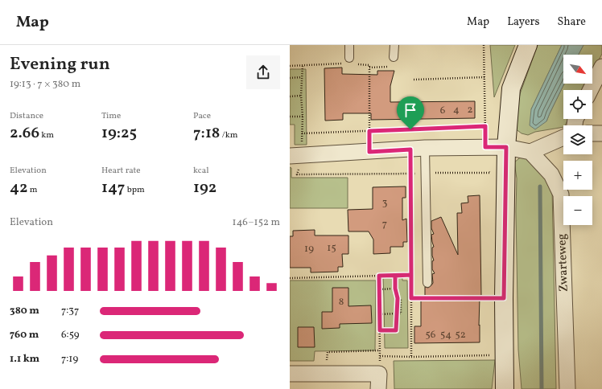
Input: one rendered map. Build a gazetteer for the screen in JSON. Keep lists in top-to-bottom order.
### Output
{
  "streets": {
    "street": ["Zwarteweg"]
  },
  "house_numbers": [
    "4",
    "2",
    "6",
    "3",
    "7",
    "15",
    "19",
    "8",
    "56",
    "54",
    "52"
  ],
  "north": "bottom right",
  "page": {
    "header": "Map",
    "nav": ["Map", "Layers", "Share"],
    "heading": ["Evening run", "19:13 · 7 × 380 m"],
    "map_buttons": ["+", "−"],
    "stats": [
      ["Distance", "2.66 km"],
      ["Time", "19:25"],
      ["Pace", "7:18 /km"],
      ["Elevation", "42 m"],
      ["Heart rate", "147 bpm"],
      ["kcal", "192"]
    ],
    "chart": ["Elevation", "146–152 m"],
    "list": [
      {
        "name": "380 m",
        "note": "7:37"
      },
      {
        "name": "760 m",
        "note": "6:59"
      },
      {
        "name": "1.1 km",
        "note": "7:19"
      }
    ]
  }
}
